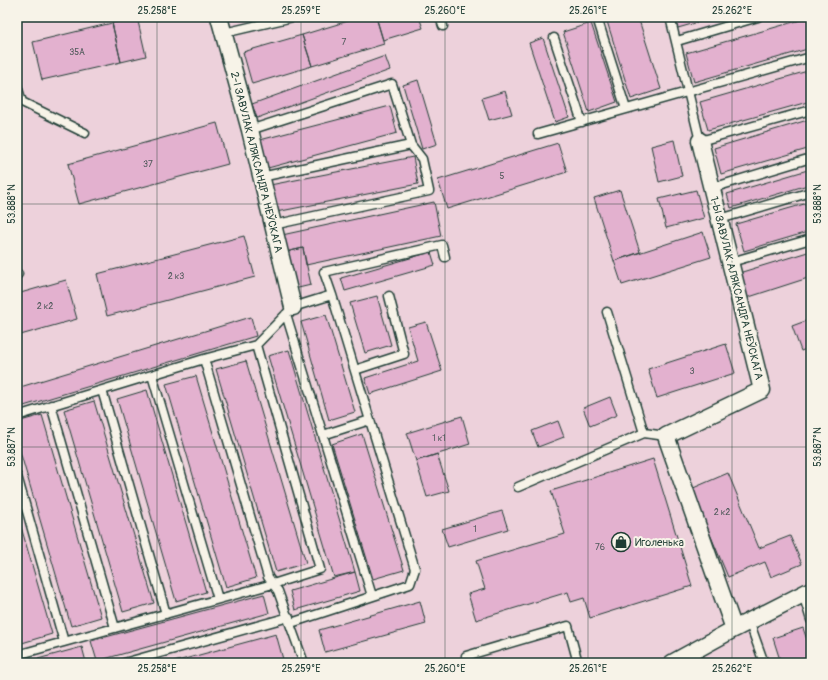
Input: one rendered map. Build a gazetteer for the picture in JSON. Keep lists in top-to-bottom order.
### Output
{
  "streets": {
    "street": ["2-І ЗАВУЛАК АЛЯКСАНДРА НЕЎСКАГА", "1-Ы ЗАВУЛАК АЛЯКСАНДРА НЕЎСКАГА"]
  },
  "places": {
    "shop": ["Иголенька"]
  },
  "house_numbers": [
    "7",
    "35А",
    "37",
    "5",
    "2 к3",
    "2 к2",
    "3",
    "1 к1",
    "2 к2",
    "1",
    "76"
  ],
  "coordinates": [
    "25.258°E",
    "25.259°E",
    "25.260°E",
    "25.261°E",
    "25.262°E",
    "53.888°N",
    "53.887°N"
  ]
}
